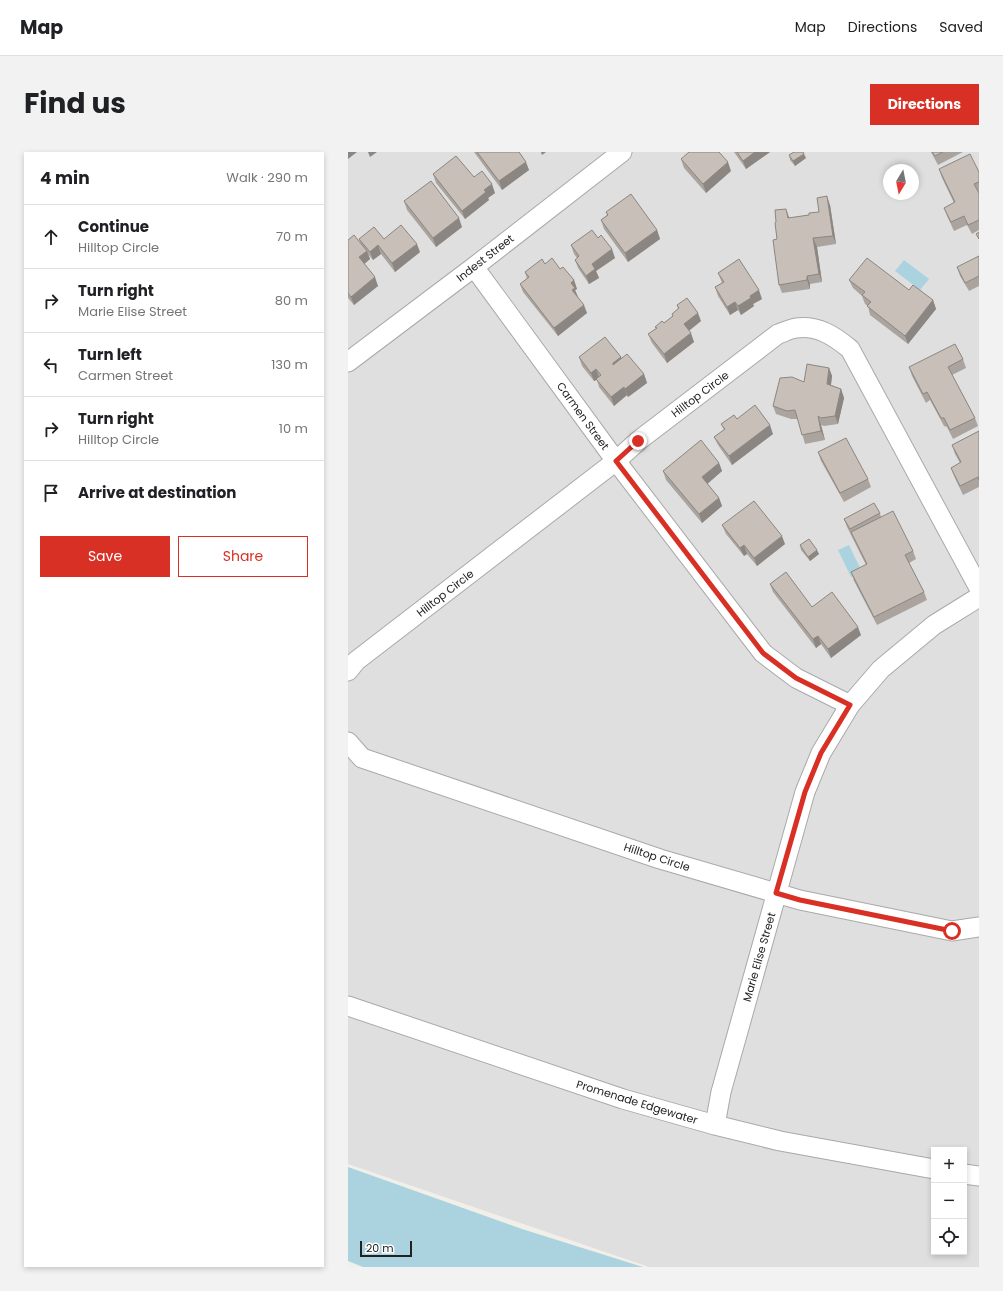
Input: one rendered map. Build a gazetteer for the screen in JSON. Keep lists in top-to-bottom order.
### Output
{
  "streets": {
    "street": [
      "Indest Street",
      "Hilltop Circle",
      "Carmen Street",
      "Marie Elise Street",
      "Promenade Edgewater"
    ]
  },
  "crossings": [
    ["Indest Street", "Carmen Street"],
    ["Hilltop Circle", "Carmen Street"],
    ["Hilltop Circle", "Marie Elise Street"],
    ["Carmen Street", "Marie Elise Street"],
    ["Marie Elise Street", "Promenade Edgewater"]
  ],
  "scale_bar": "20 m",
  "north": "bottom",
  "page": {
    "header": "Map",
    "nav": ["Map", "Directions", "Saved"],
    "title": "Find us",
    "buttons": [
      "Directions",
      ["Save", "Share"]
    ],
    "heading": ["4 min", "Walk · 290 m"],
    "list": [
      ["Continue", "Hilltop Circle", "70 m"],
      ["Turn right", "Marie Elise Street", "80 m"],
      ["Turn left", "Carmen Street", "130 m"],
      ["Turn right", "Hilltop Circle", "10 m"],
      "Arrive at destination"
    ],
    "map_buttons": ["+", "−"],
    "scale": "20 m"
  }
}
